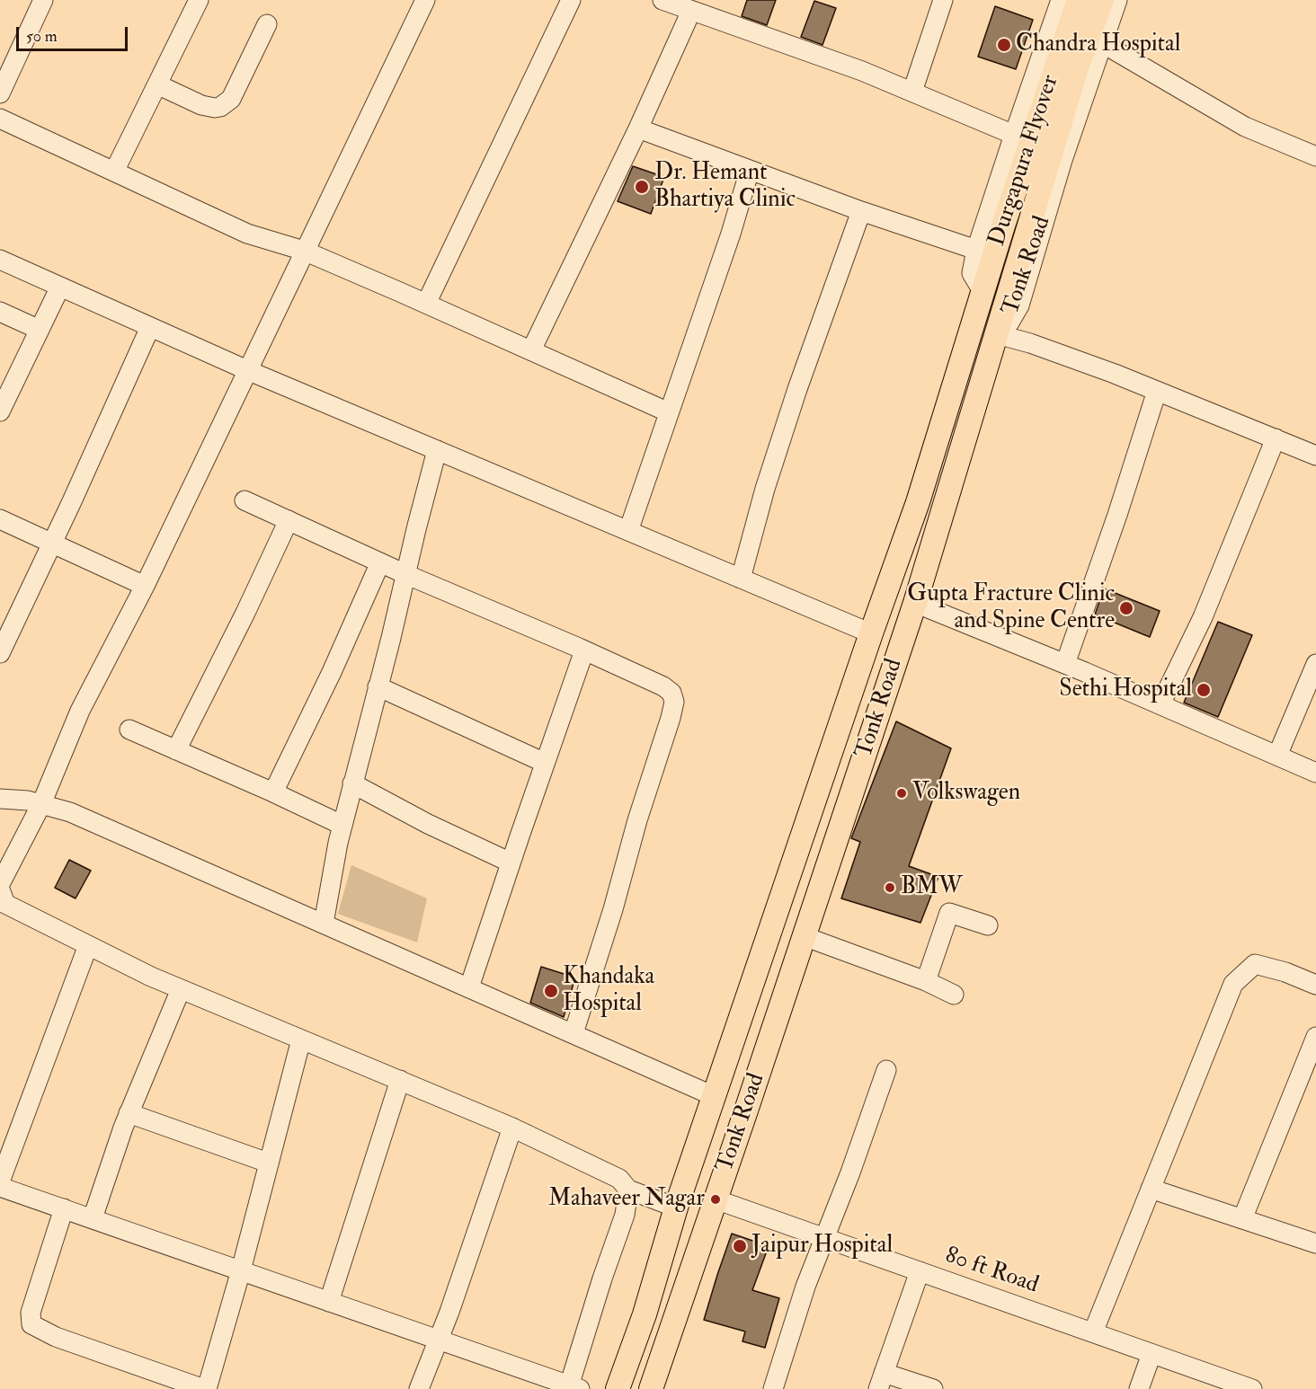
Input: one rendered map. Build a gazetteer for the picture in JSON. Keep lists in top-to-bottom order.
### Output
{
  "streets": {
    "main road": ["Durgapura Flyover", "Tonk Road"],
    "street": ["80 ft Road"]
  },
  "crossings": [
    ["Durgapura Flyover", "Tonk Road"],
    ["Tonk Road", "80 ft Road"]
  ],
  "places": [
    "Chandra Hospital",
    "Dr. Hemant Bhartiya Clinic",
    "Gupta Fracture Clinic and Spine Centre",
    "Sethi Hospital",
    "Volkswagen",
    "BMW",
    "Khandaka Hospital",
    "Mahaveer Nagar",
    "Jaipur Hospital"
  ],
  "scale_bar": "50 m"
}
